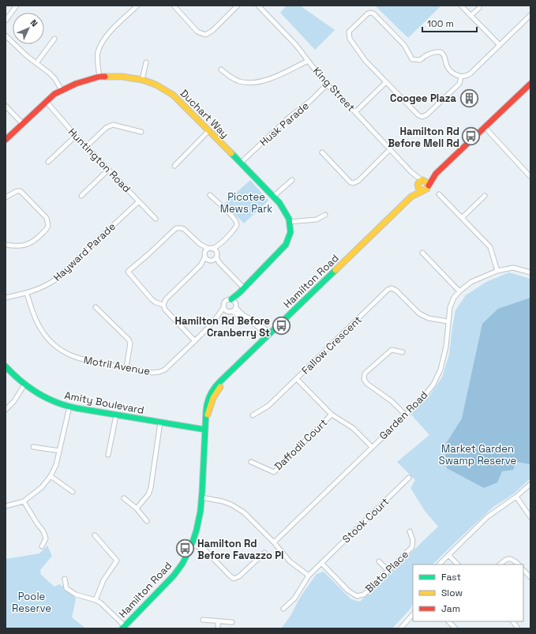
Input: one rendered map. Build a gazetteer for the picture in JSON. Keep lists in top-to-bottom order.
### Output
{
  "streets": {
    "main road": ["Duchart Way", "Hamilton Road", "Amity Boulevard"],
    "street": [
      "King Street",
      "Husk Parade",
      "Huntington Road",
      "Hayward Parade",
      "Fallow Crescent",
      "Motril Avenue",
      "Garden Road",
      "Daffodil Court",
      "Stook Court",
      "Blato Place"
    ]
  },
  "crossings": [
    ["King Street", "Husk Parade"],
    ["King Street", "Hamilton Road"],
    ["Duchart Way", "Husk Parade"],
    ["Duchart Way", "Huntington Road"],
    ["Huntington Road", "Hayward Parade"],
    ["Hayward Parade", "Motril Avenue"],
    ["Hamilton Road", "Amity Boulevard"],
    ["Fallow Crescent", "Garden Road"],
    ["Fallow Crescent", "Daffodil Court"],
    ["Stook Court", "Blato Place"]
  ],
  "parks": ["Picotee Mews Park", "Market Garden Swamp Reserve", "Poole Reserve"],
  "places": {
    "building": ["Coogee Plaza"],
    "bus stop": ["Hamilton Rd Before Mell Rd", "Hamilton Rd Before Cranberry St", "Hamilton Rd Before Favazzo Pl"]
  },
  "legend": ["Fast", "Slow", "Jam"],
  "scale_bar": "100 m",
  "north": "top right"
}
